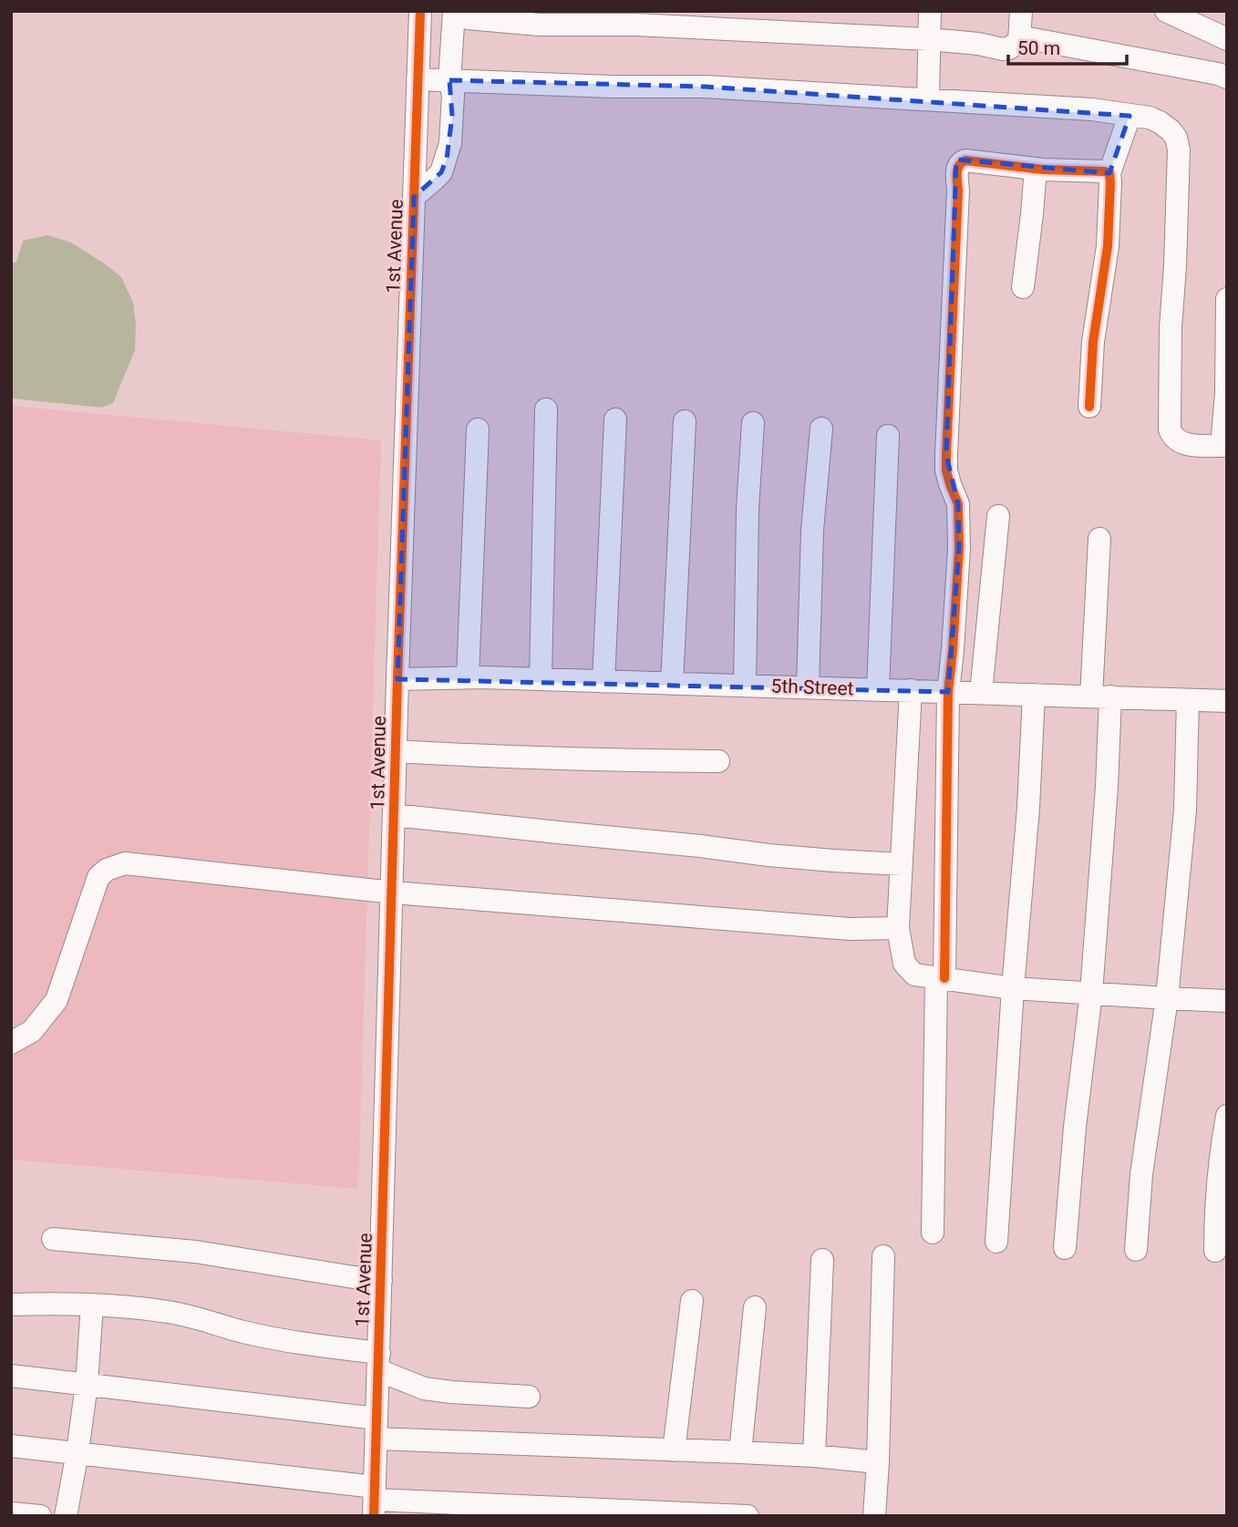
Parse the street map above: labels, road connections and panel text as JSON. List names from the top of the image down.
{
  "streets": {
    "street": ["1st Avenue", "5th Street"]
  },
  "crossings": [
    ["1st Avenue", "5th Street"]
  ],
  "scale_bar": "50 m"
}
